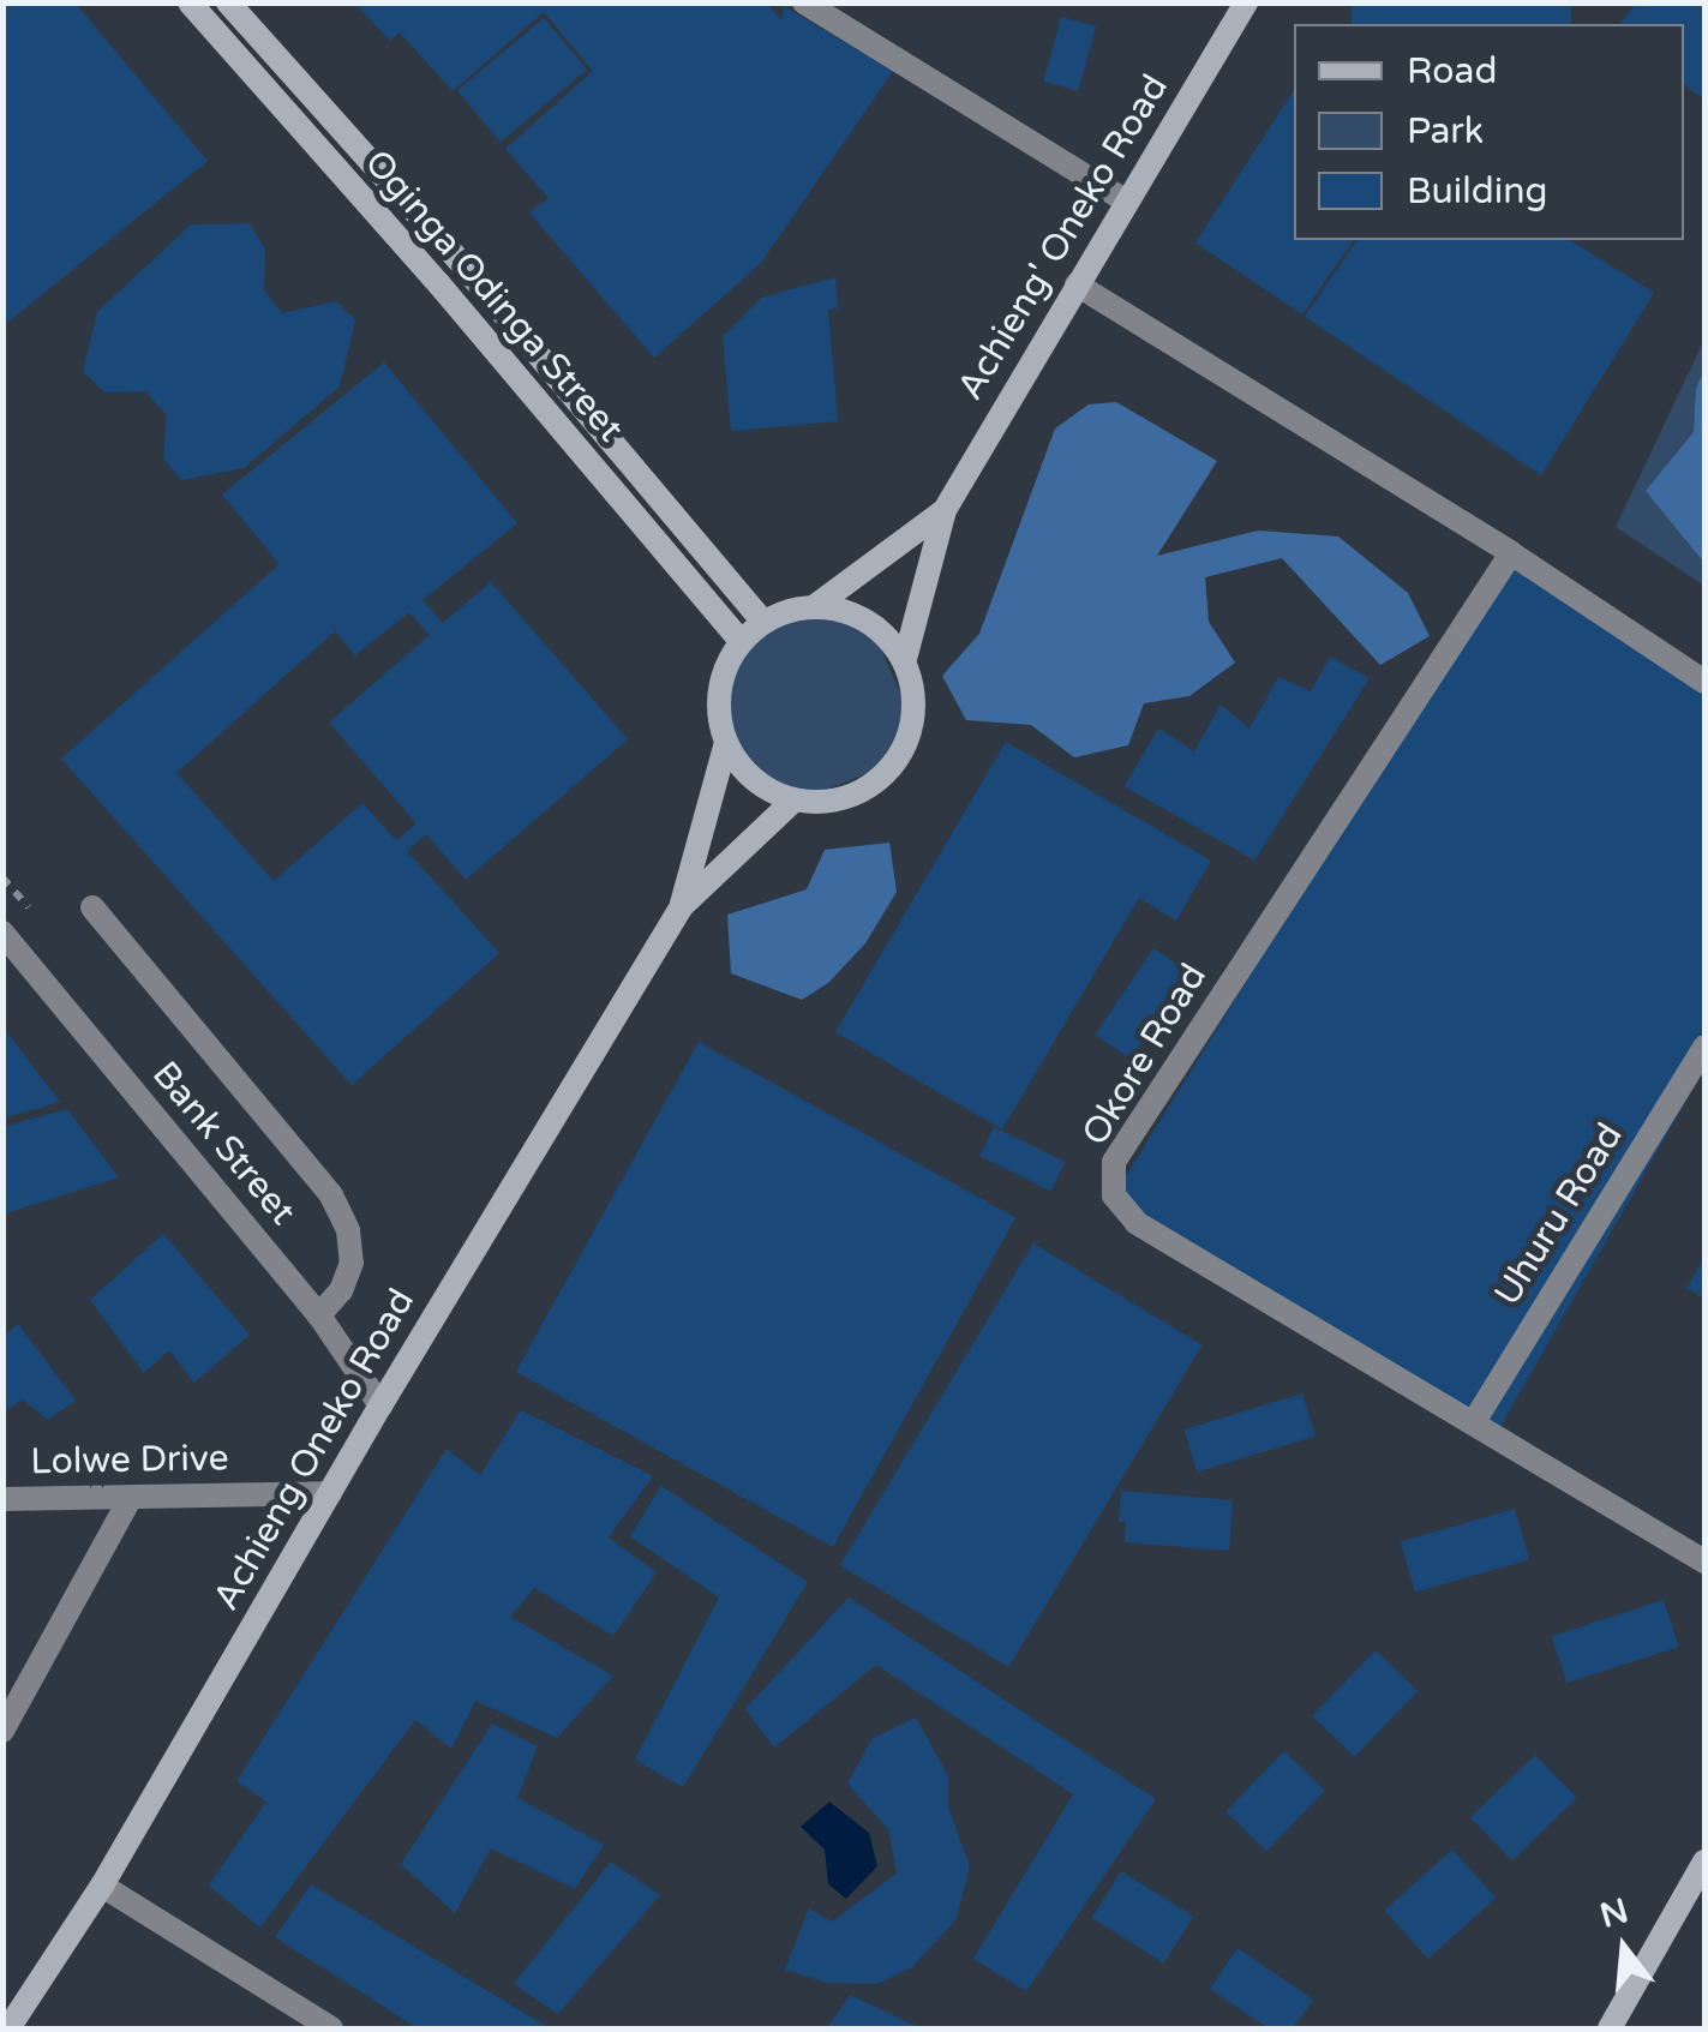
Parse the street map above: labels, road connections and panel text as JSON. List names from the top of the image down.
{
  "streets": {
    "main road": ["Achieng' Oneko Road", "Oginga Odinga Street", "Achieng Oneko Road"],
    "street": [
      "Okore Road",
      "Bank Street",
      "Uhuru Road",
      "Lolwe Drive"
    ]
  },
  "crossings": [
    ["Achieng' Oneko Road", "Oginga Odinga Street"],
    ["Achieng' Oneko Road", "Achieng Oneko Road"],
    ["Oginga Odinga Street", "Achieng Oneko Road"],
    ["Okore Road", "Uhuru Road"],
    ["Bank Street", "Achieng Oneko Road"],
    ["Achieng Oneko Road", "Lolwe Drive"]
  ],
  "legend": ["Road", "Park", "Building"],
  "north": "top"
}
